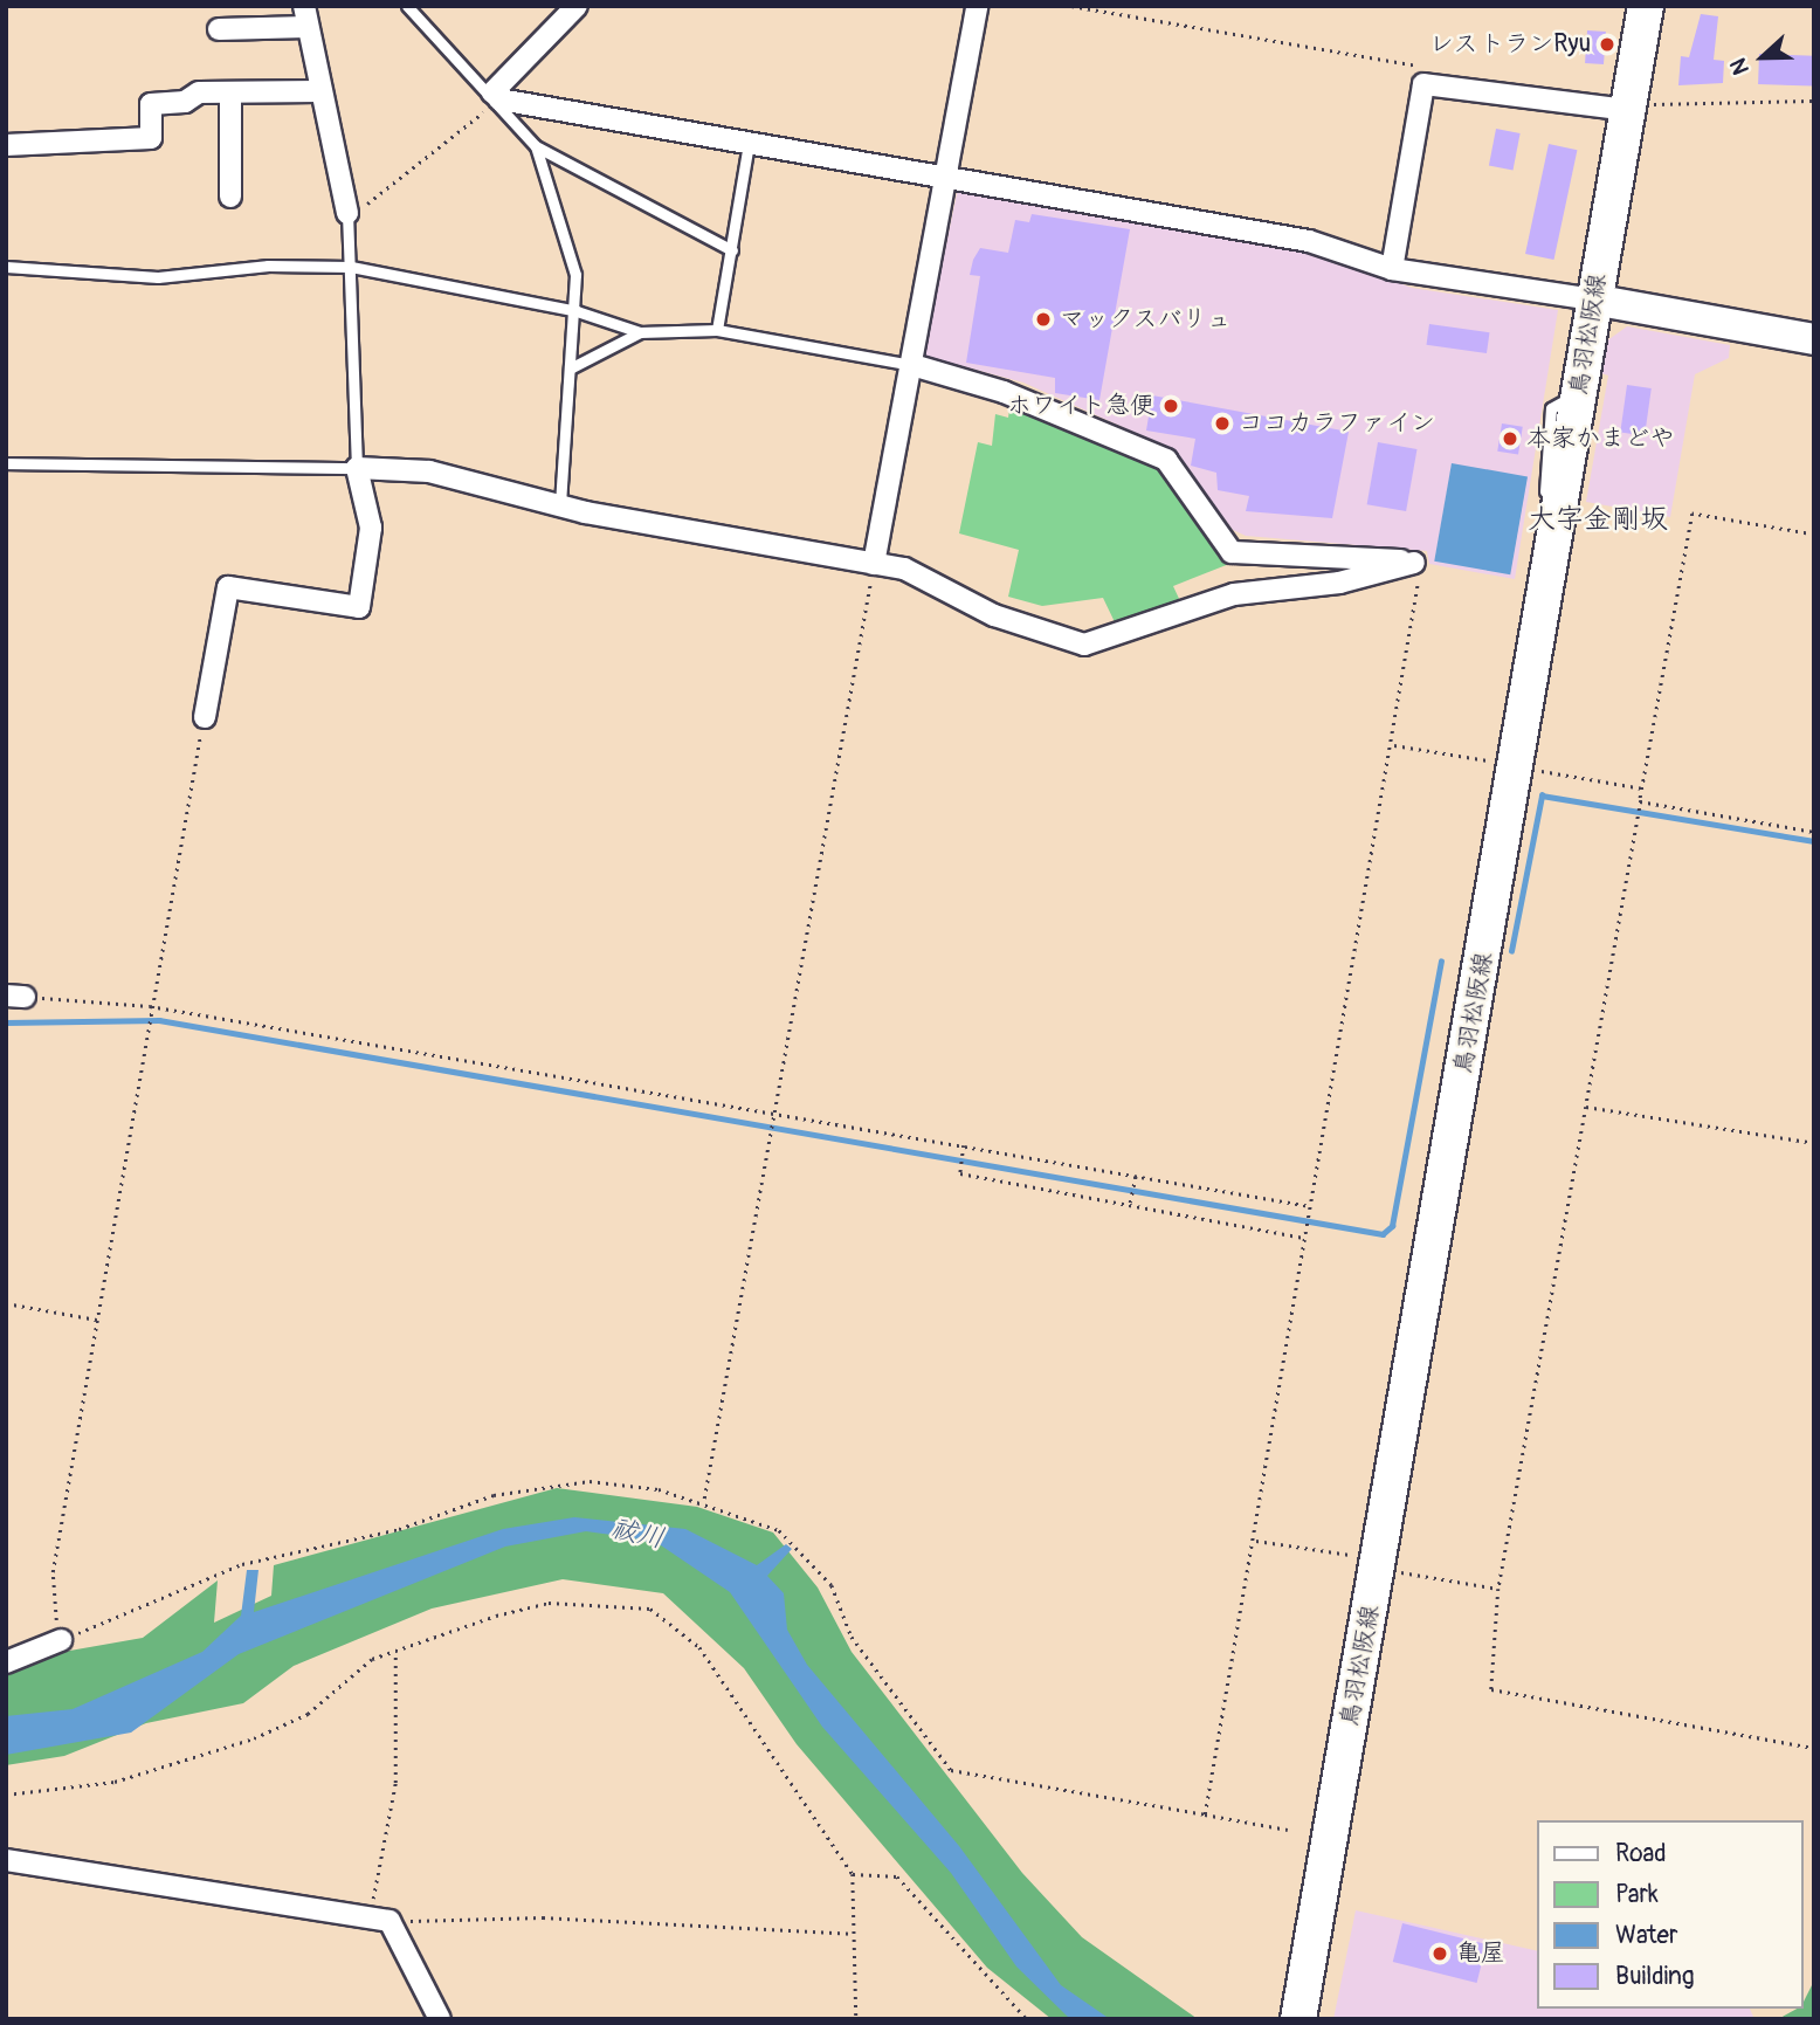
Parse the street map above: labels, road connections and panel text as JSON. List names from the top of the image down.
{
  "streets": {
    "main road": ["鳥羽松阪線"]
  },
  "districts": ["大字金剛坂"],
  "water": ["祓川"],
  "places": [
    "レストランRyu",
    "マックスバリュ",
    "ホワイト急便",
    "ココカラファイン",
    "本家かまどや",
    "亀屋"
  ],
  "legend": [
    "Road",
    "Park",
    "Water",
    "Building"
  ],
  "north": "left"
}
